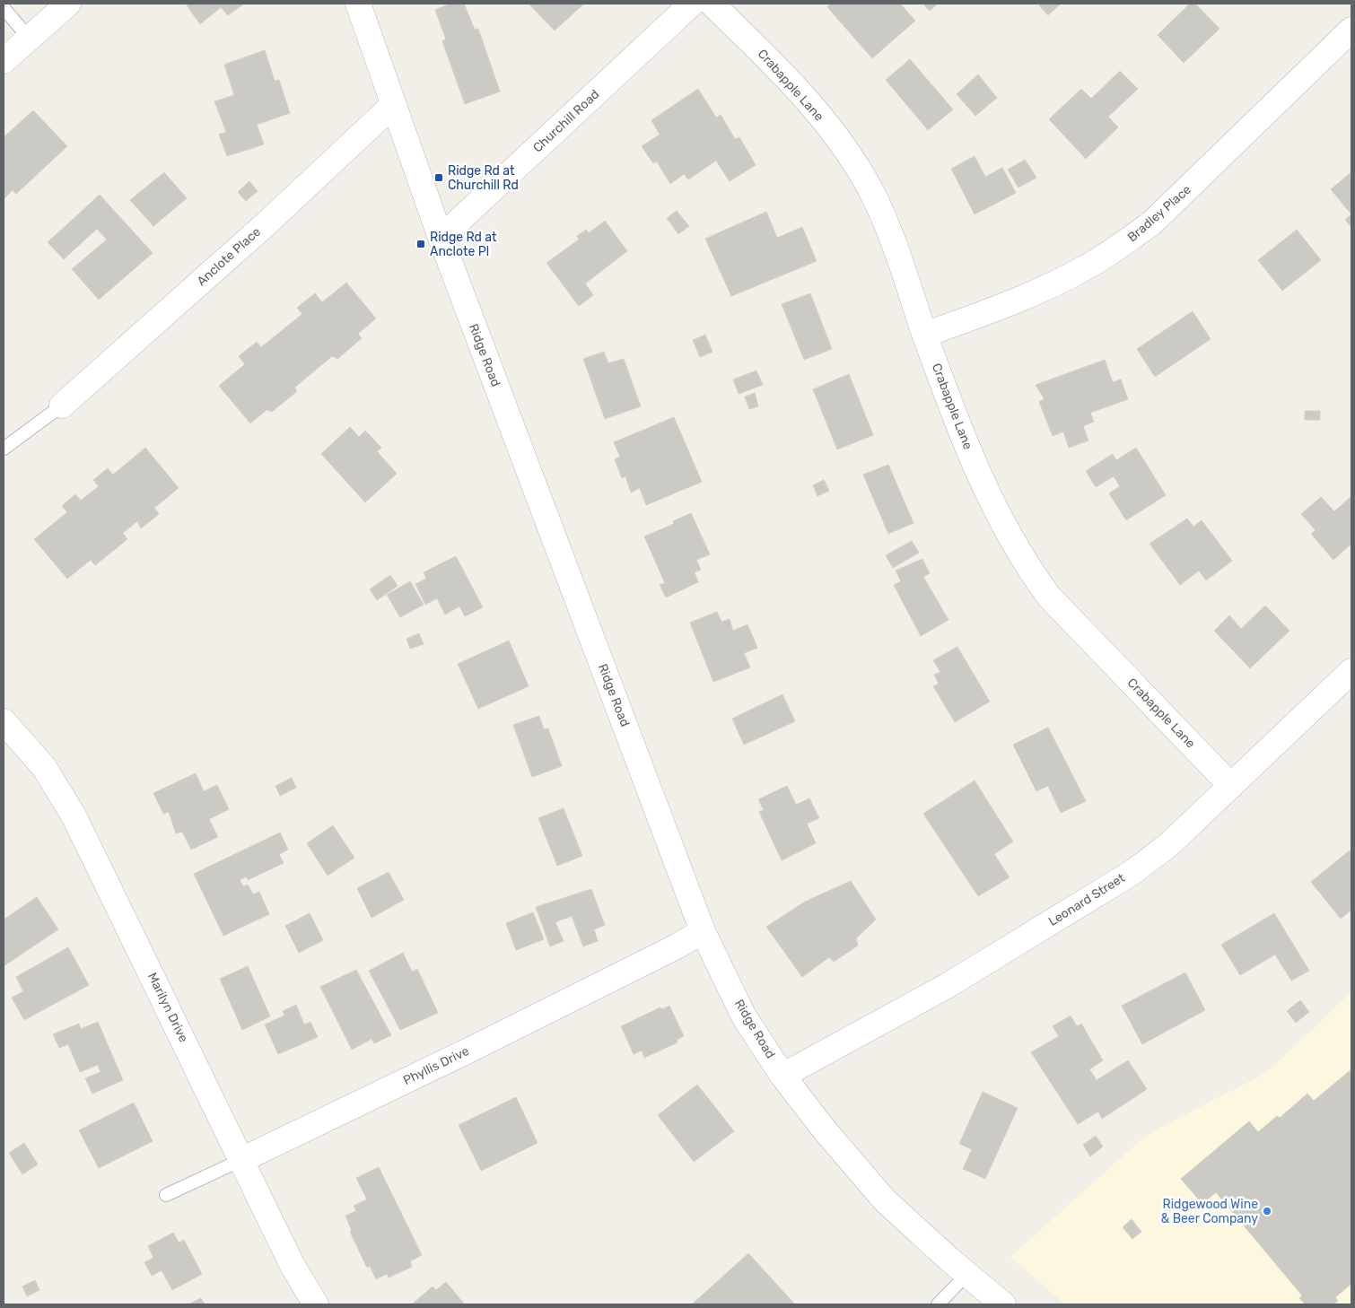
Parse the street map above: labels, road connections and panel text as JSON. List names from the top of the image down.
{
  "streets": {
    "street": [
      "Crabapple Lane",
      "Churchill Road",
      "Bradley Place",
      "Anclote Place",
      "Ridge Road",
      "Leonard Street",
      "Marilyn Drive",
      "Phyllis Drive"
    ]
  },
  "crossings": [
    ["Crabapple Lane", "Bradley Place"],
    ["Crabapple Lane", "Leonard Street"],
    ["Churchill Road", "Ridge Road"],
    ["Anclote Place", "Ridge Road"],
    ["Ridge Road", "Leonard Street"],
    ["Ridge Road", "Phyllis Drive"],
    ["Marilyn Drive", "Phyllis Drive"]
  ],
  "places": {
    "transit": ["Ridge Rd at Churchill Rd", "Ridge Rd at Anclote Pl"],
    "other": ["Ridgewood Wine & Beer Company"]
  }
}
